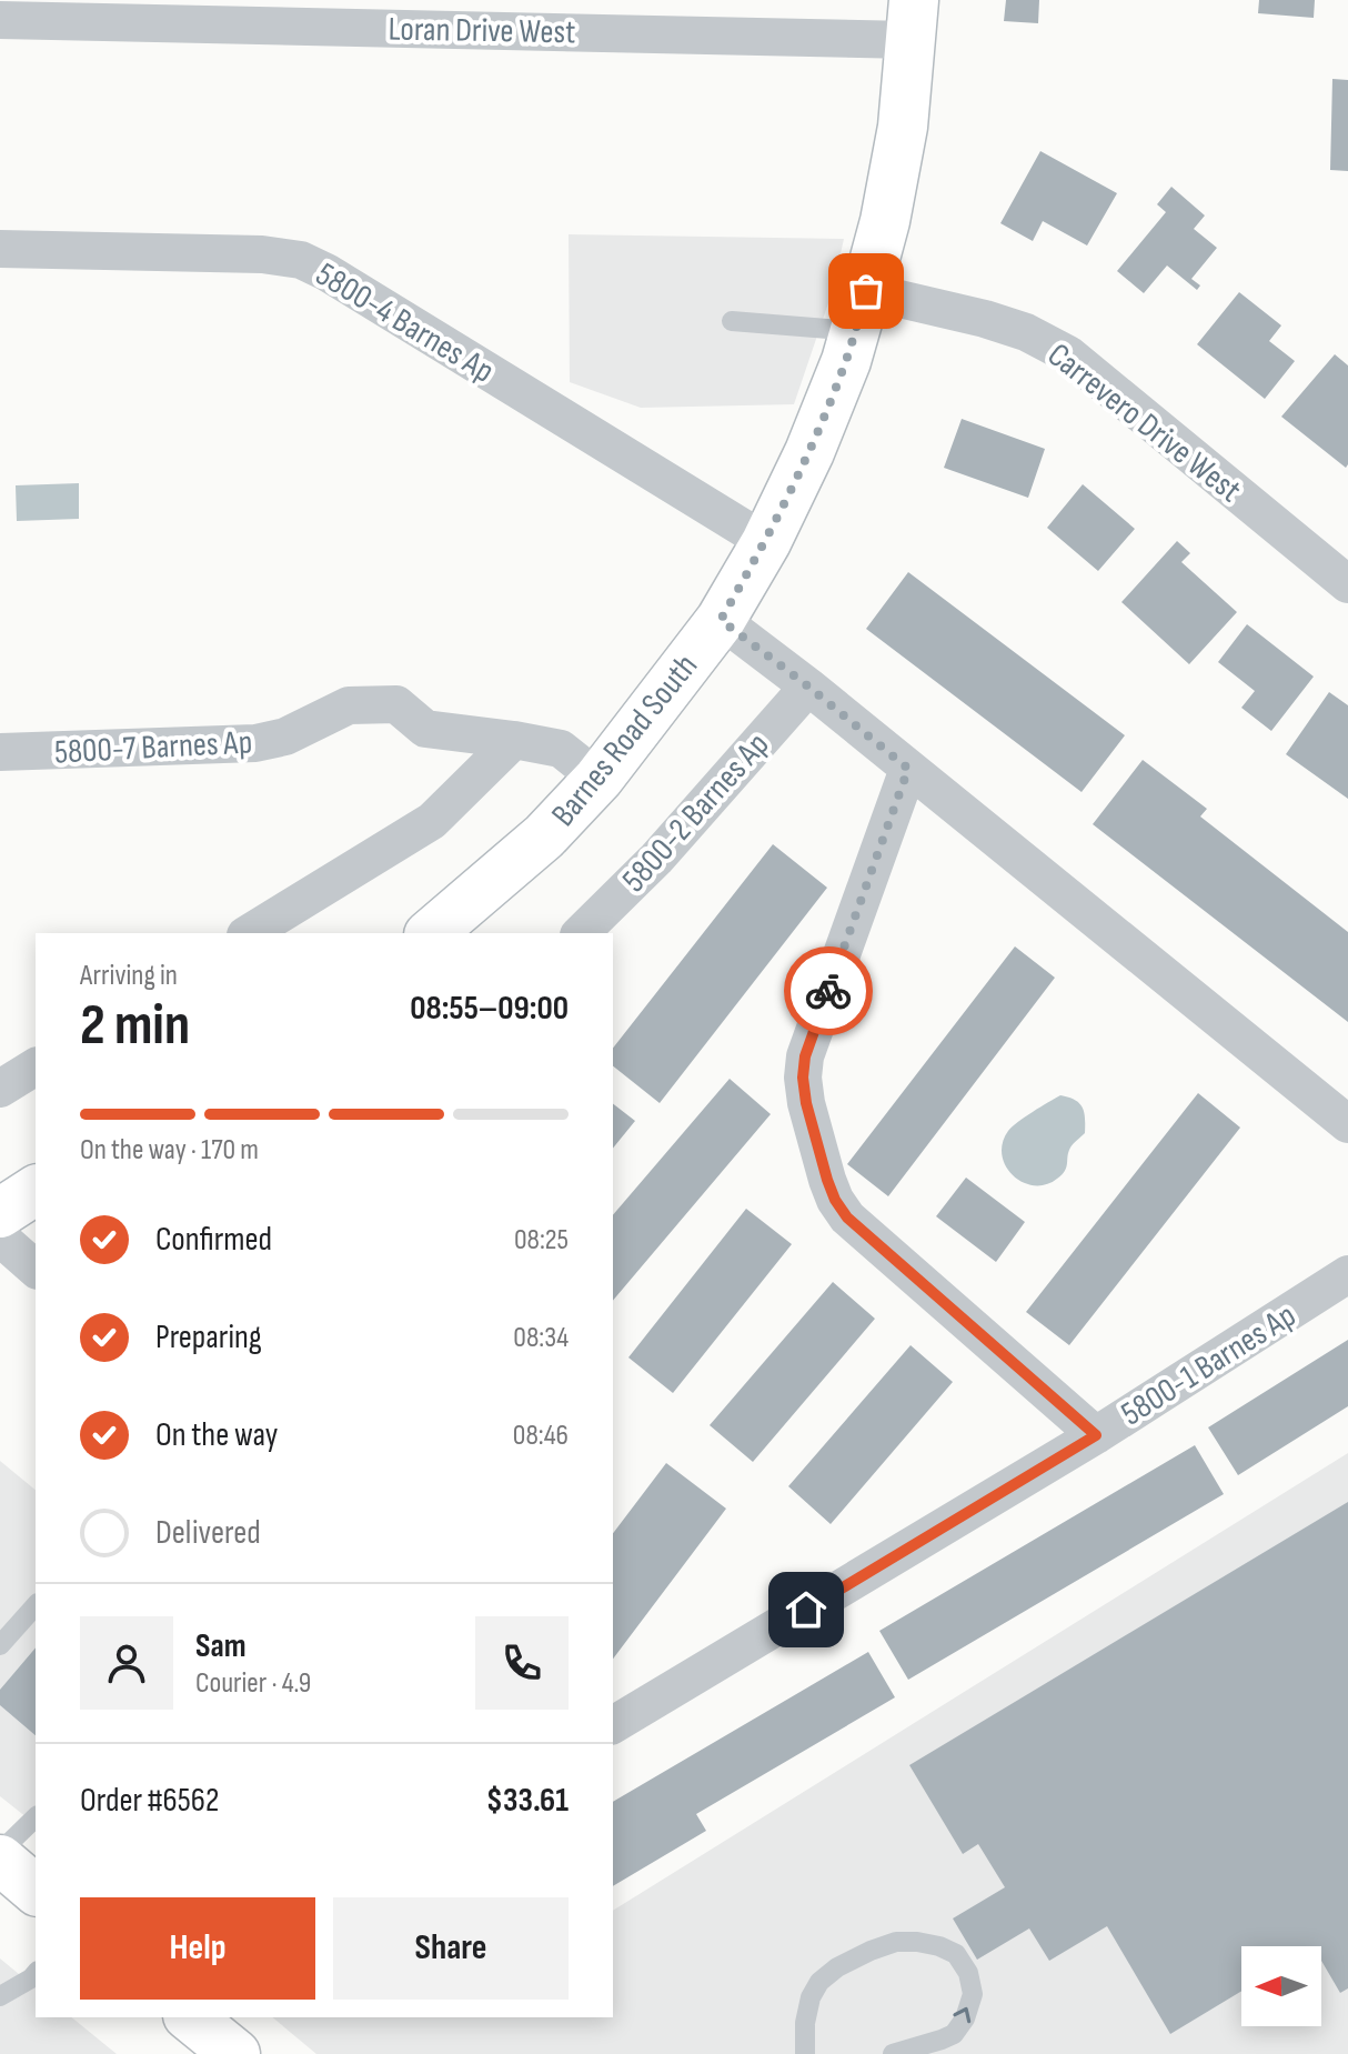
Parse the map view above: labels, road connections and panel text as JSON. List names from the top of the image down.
{
  "streets": {
    "street": [
      "Loran Drive West",
      "5800-4 Barnes Ap",
      "Carrevero Drive West",
      "Barnes Road South",
      "5800-7 Barnes Ap",
      "5800-2 Barnes Ap",
      "5800-1 Barnes Ap"
    ]
  },
  "crossings": [
    ["Loran Drive West", "Barnes Road South"],
    ["5800-4 Barnes Ap", "Barnes Road South"],
    ["Carrevero Drive West", "Barnes Road South"],
    ["Barnes Road South", "5800-7 Barnes Ap"]
  ],
  "north": "left",
  "page": {
    "heading": ["2 min", "Arriving in", "08:55–09:00"],
    "panel": [
      "Sam",
      "Courier · 4.9",
      "Order #6562",
      "$33.61"
    ],
    "bar": "On the way · 170 m",
    "list": [
      ["Confirmed", "08:25"],
      ["Preparing", "08:34"],
      ["On the way", "08:46"],
      "Delivered"
    ],
    "buttons": ["Help", "Share"]
  }
}
